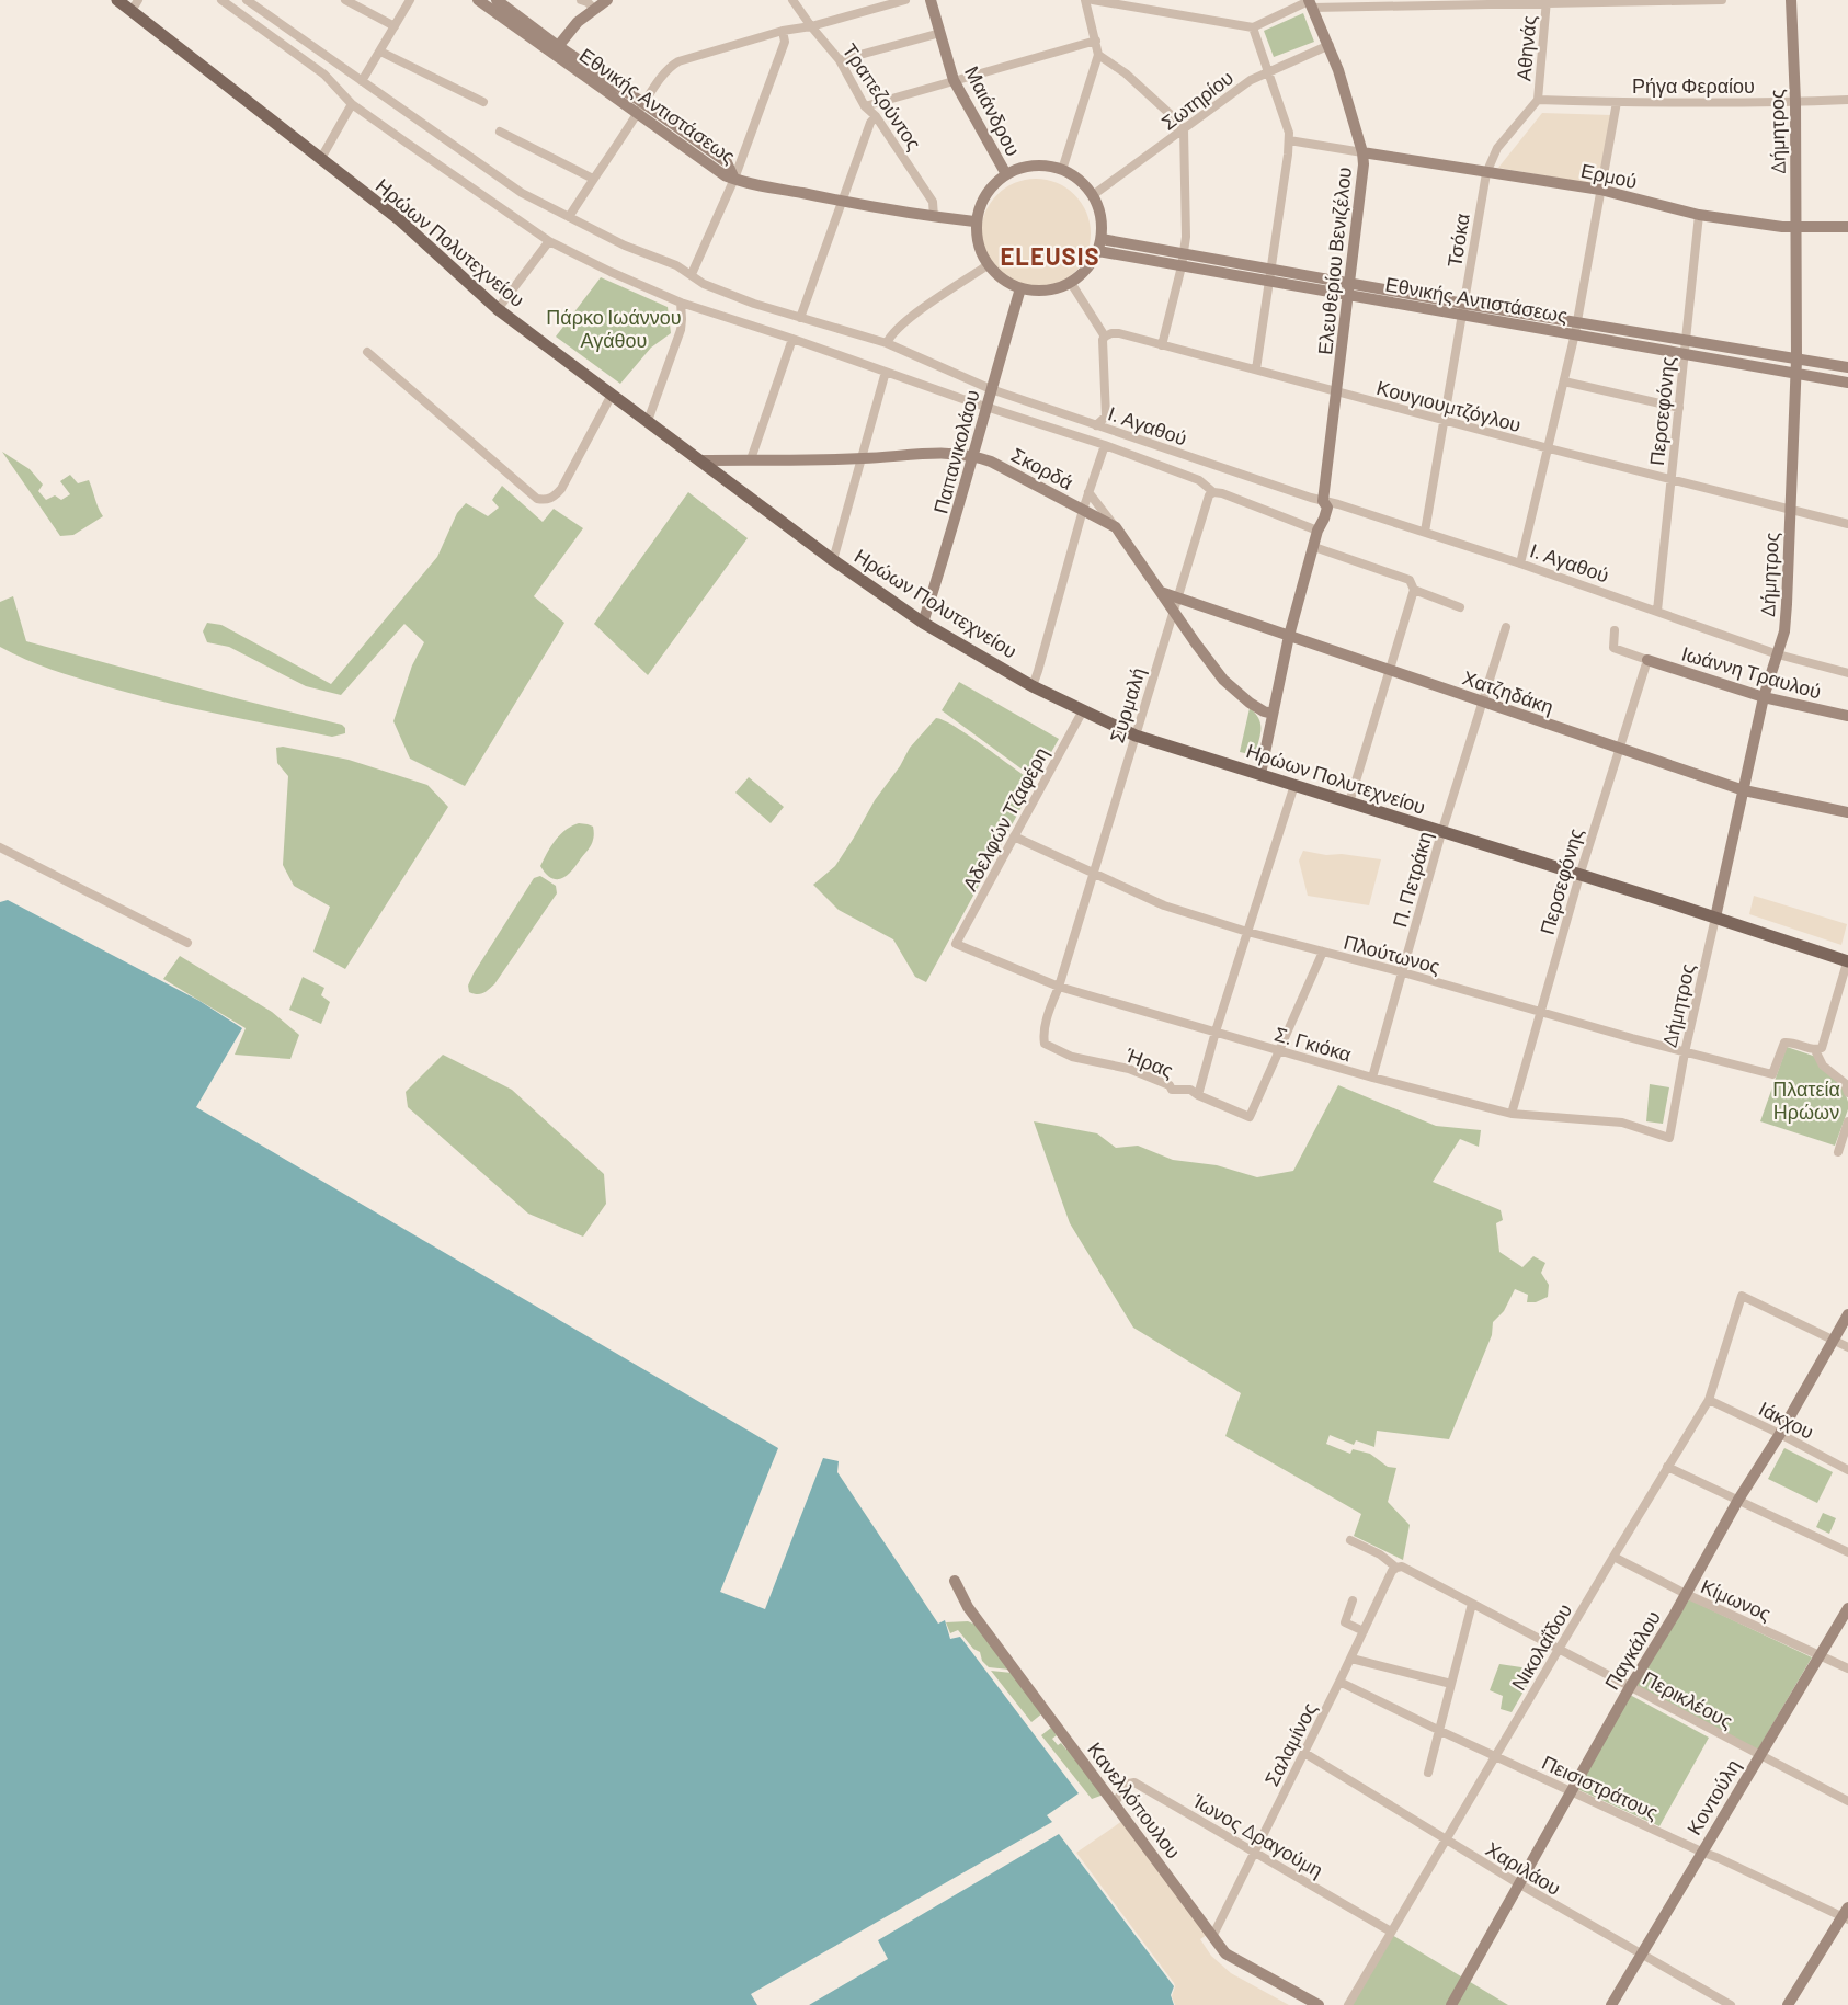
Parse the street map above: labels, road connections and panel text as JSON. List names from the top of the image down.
{
  "streets": {
    "main road": ["Ηρώων Πολυτεχνείου"],
    "street": [
      "Αθηνάς",
      "Ρήγα Φεραίου",
      "Τραπεζούντος",
      "Σωτηρίου",
      "Εθνικής Αντιστάσεως",
      "Μαιάνδρου",
      "Δήμητρος",
      "Ερμού",
      "Τσόκα",
      "Ελευθερίου Βενιζέλου",
      "Κουγιουμτζόγλου",
      "Περσεφόνης",
      "Ι. Αγαθού",
      "Παπανικολάου",
      "Σκορδά",
      "Ιωάννη Τραυλού",
      "Χατζηδάκη",
      "Συρμαλή",
      "Αδελφών Τζαφέρη",
      "Π. Πετράκη",
      "Πλούτωνος",
      "Σ. Γκιόκα",
      "Ήρας",
      "Ιάκχου",
      "Κίμωνος",
      "Νικολαΐδου",
      "Παγκάλου",
      "Περικλέους",
      "Σαλαμίνος",
      "Πεισιστράτους",
      "Κοντούλη",
      "Κανελλόπουλου",
      "Ίωνος Δραγούμη",
      "Χαριλάου"
    ]
  },
  "crossings": [
    ["Αθηνάς", "Ρήγα Φεραίου"],
    ["Αθηνάς", "Τσόκα"],
    ["Ρήγα Φεραίου", "Δήμητρος"],
    ["Ρήγα Φεραίου", "Τσόκα"],
    ["Σωτηρίου", "Εθνικής Αντιστάσεως"],
    ["Σωτηρίου", "Μαιάνδρου"],
    ["Σωτηρίου", "Ελευθερίου Βενιζέλου"],
    ["Σωτηρίου", "Παπανικολάου"],
    ["Εθνικής Αντιστάσεως", "Μαιάνδρου"],
    ["Εθνικής Αντιστάσεως", "Δήμητρος"],
    ["Εθνικής Αντιστάσεως", "Τσόκα"],
    ["Εθνικής Αντιστάσεως", "Ελευθερίου Βενιζέλου"],
    ["Εθνικής Αντιστάσεως", "Περσεφόνης"],
    ["Εθνικής Αντιστάσεως", "Παπανικολάου"],
    ["Μαιάνδρου", "Παπανικολάου"],
    ["Δήμητρος", "Ερμού"],
    ["Δήμητρος", "Ηρώων Πολυτεχνείου"],
    ["Δήμητρος", "Κουγιουμτζόγλου"],
    ["Δήμητρος", "Ι. Αγαθού"],
    ["Δήμητρος", "Ιωάννη Τραυλού"],
    ["Δήμητρος", "Χατζηδάκη"],
    ["Δήμητρος", "Πλούτωνος"],
    ["Δήμητρος", "Σ. Γκιόκα"],
    ["Ερμού", "Τσόκα"],
    ["Ερμού", "Ελευθερίου Βενιζέλου"],
    ["Ερμού", "Περσεφόνης"],
    ["Τσόκα", "Κουγιουμτζόγλου"],
    ["Τσόκα", "Ι. Αγαθού"],
    ["Ηρώων Πολυτεχνείου", "Ελευθερίου Βενιζέλου"],
    ["Ηρώων Πολυτεχνείου", "Περσεφόνης"],
    ["Ηρώων Πολυτεχνείου", "Παπανικολάου"],
    ["Ηρώων Πολυτεχνείου", "Σκορδά"],
    ["Ηρώων Πολυτεχνείου", "Συρμαλή"],
    ["Ηρώων Πολυτεχνείου", "Αδελφών Τζαφέρη"],
    ["Ηρώων Πολυτεχνείου", "Π. Πετράκη"],
    ["Ελευθερίου Βενιζέλου", "Κουγιουμτζόγλου"],
    ["Ελευθερίου Βενιζέλου", "Ι. Αγαθού"],
    ["Ελευθερίου Βενιζέλου", "Σκορδά"],
    ["Ελευθερίου Βενιζέλου", "Χατζηδάκη"],
    ["Κουγιουμτζόγλου", "Περσεφόνης"],
    ["Περσεφόνης", "Ι. Αγαθού"],
    ["Περσεφόνης", "Ιωάννη Τραυλού"],
    ["Περσεφόνης", "Χατζηδάκη"],
    ["Περσεφόνης", "Πλούτωνος"],
    ["Περσεφόνης", "Σ. Γκιόκα"],
    ["Ι. Αγαθού", "Παπανικολάου"],
    ["Παπανικολάου", "Σκορδά"],
    ["Σκορδά", "Χατζηδάκη"],
    ["Σκορδά", "Συρμαλή"],
    ["Χατζηδάκη", "Συρμαλή"],
    ["Χατζηδάκη", "Π. Πετράκη"],
    ["Συρμαλή", "Πλούτωνος"],
    ["Συρμαλή", "Σ. Γκιόκα"],
    ["Συρμαλή", "Ήρας"],
    ["Αδελφών Τζαφέρη", "Πλούτωνος"],
    ["Αδελφών Τζαφέρη", "Σ. Γκιόκα"],
    ["Π. Πετράκη", "Πλούτωνος"],
    ["Π. Πετράκη", "Σ. Γκιόκα"],
    ["Σ. Γκιόκα", "Ήρας"],
    ["Ιάκχου", "Νικολαΐδου"],
    ["Ιάκχου", "Παγκάλου"],
    ["Κίμωνος", "Νικολαΐδου"],
    ["Κίμωνος", "Παγκάλου"],
    ["Κίμωνος", "Κοντούλη"],
    ["Νικολαΐδου", "Παγκάλου"],
    ["Νικολαΐδου", "Περικλέους"],
    ["Νικολαΐδου", "Πεισιστράτους"],
    ["Νικολαΐδου", "Ίωνος Δραγούμη"],
    ["Νικολαΐδου", "Χαριλάου"],
    ["Παγκάλου", "Περικλέους"],
    ["Παγκάλου", "Πεισιστράτους"],
    ["Παγκάλου", "Χαριλάου"],
    ["Περικλέους", "Σαλαμίνος"],
    ["Περικλέους", "Κοντούλη"],
    ["Σαλαμίνος", "Πεισιστράτους"],
    ["Σαλαμίνος", "Κανελλόπουλου"],
    ["Σαλαμίνος", "Ίωνος Δραγούμη"],
    ["Σαλαμίνος", "Χαριλάου"],
    ["Πεισιστράτους", "Κοντούλη"],
    ["Κοντούλη", "Χαριλάου"],
    ["Κανελλόπουλου", "Ίωνος Δραγούμη"]
  ],
  "districts": ["ELEUSIS"],
  "parks": ["Πάρκο Ιωάννου Αγάθου", "Πλατεία Ηρώων"]
}
